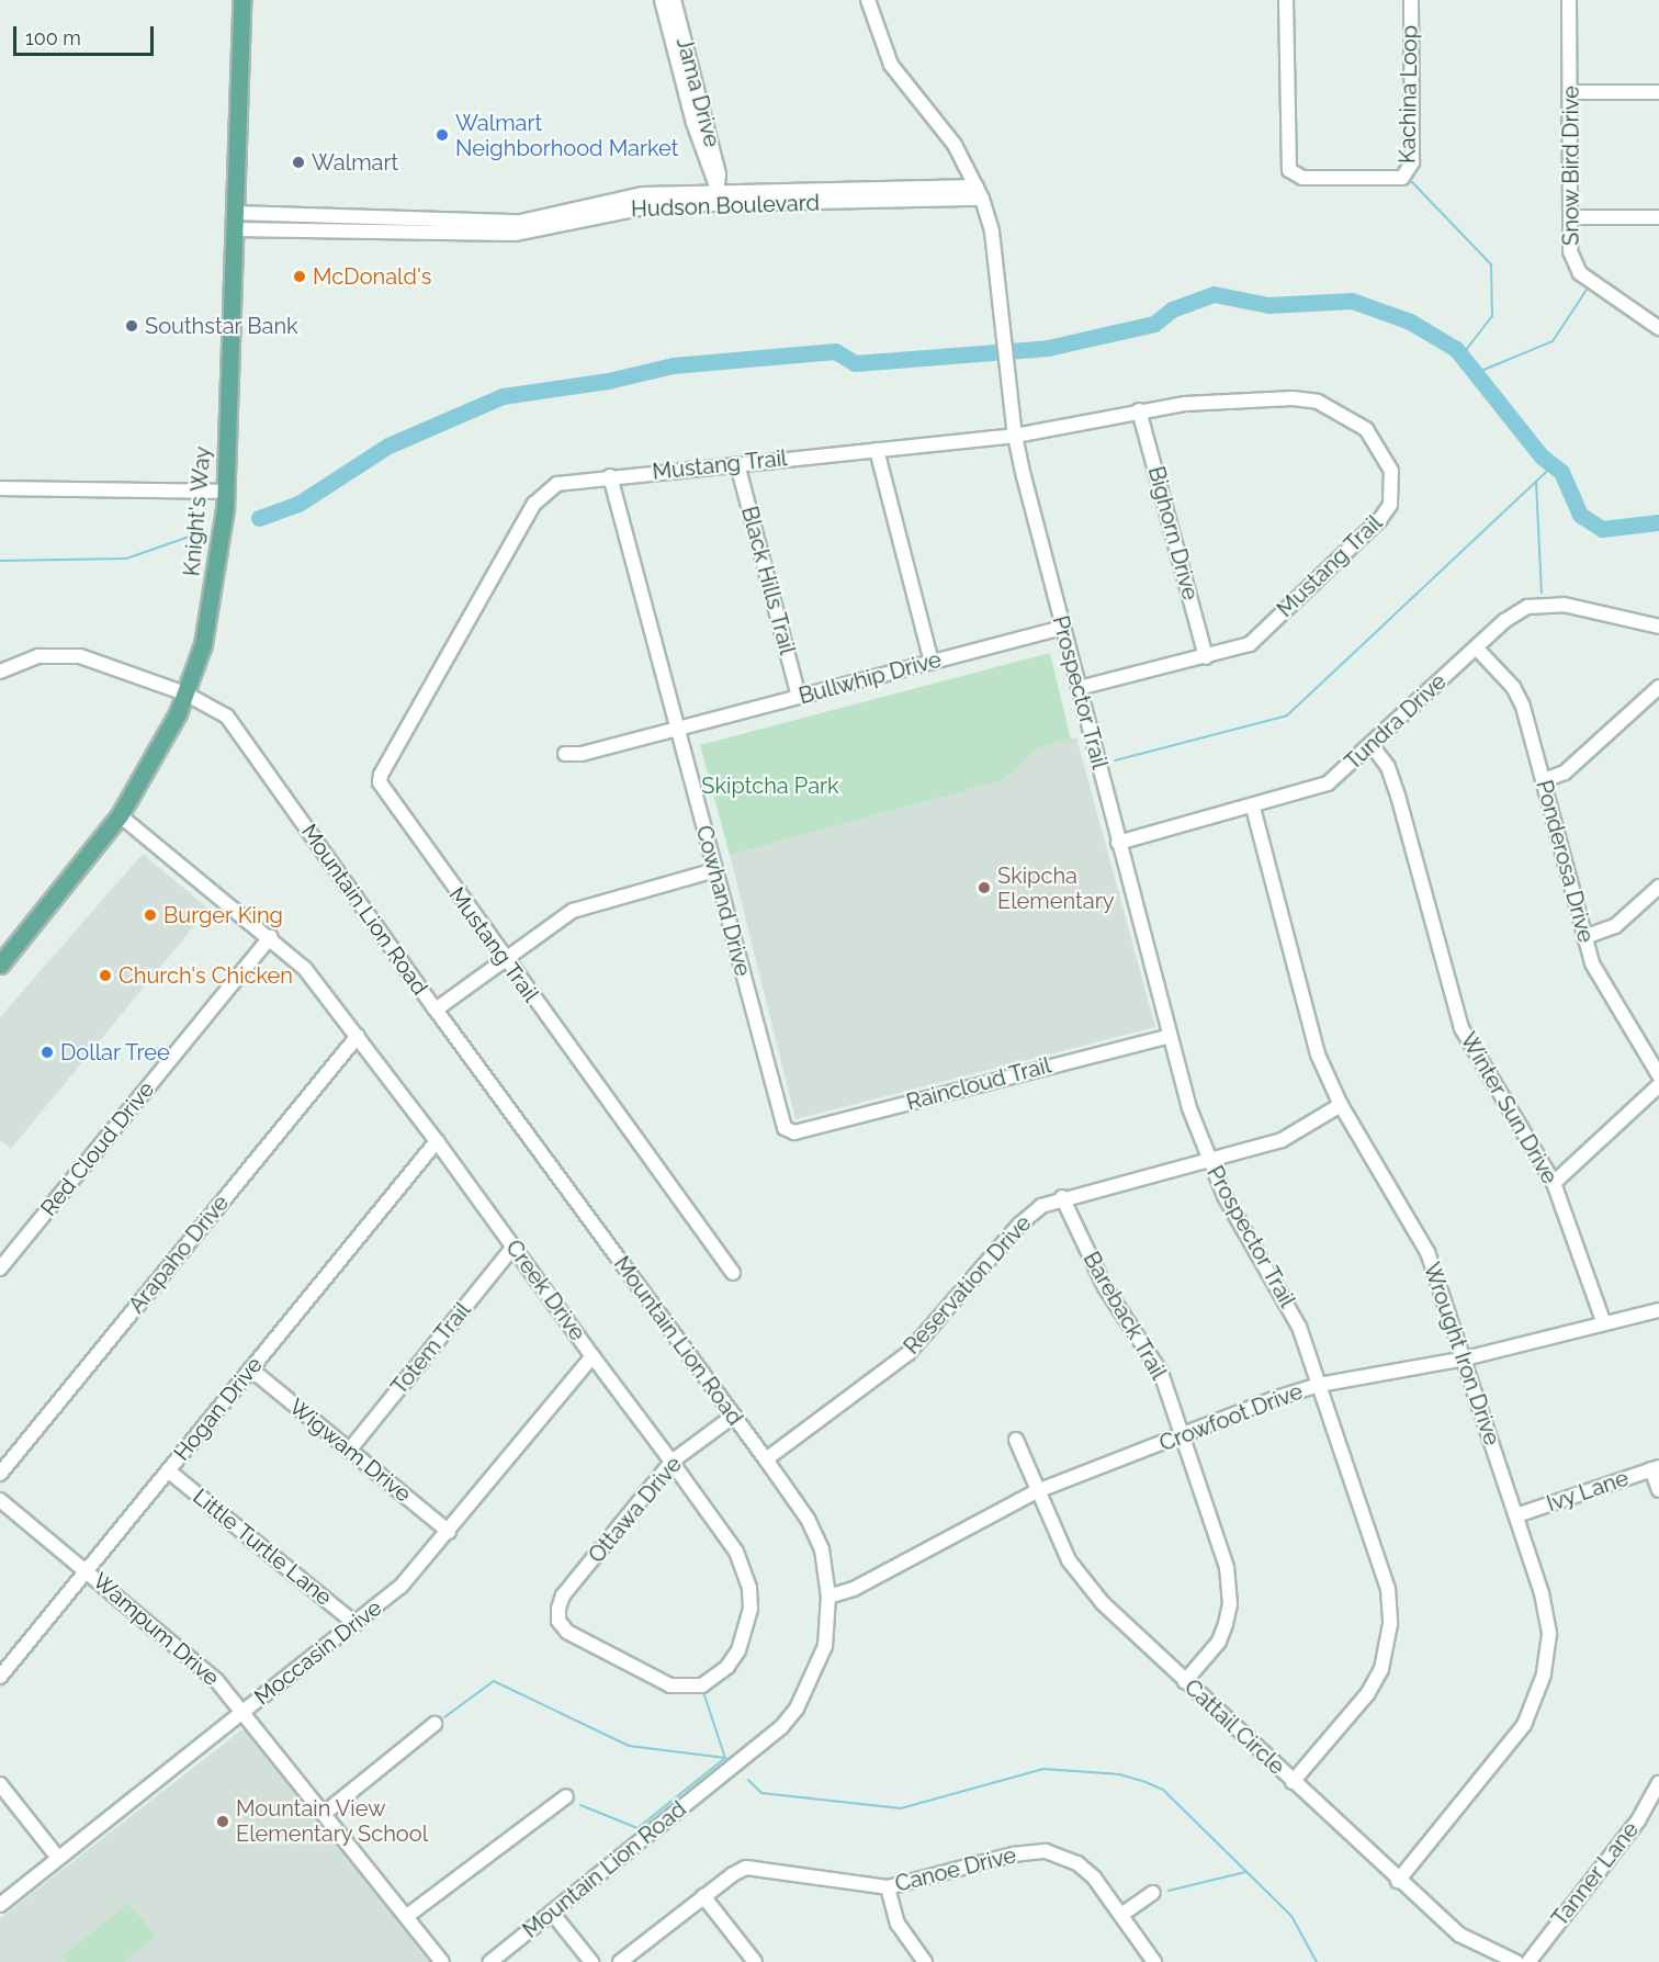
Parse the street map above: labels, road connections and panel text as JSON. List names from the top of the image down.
{
  "streets": {
    "main road": ["Knight's Way"],
    "street": [
      "Jama Drive",
      "Kachina Loop",
      "Snow Bird Drive",
      "Hudson Boulevard",
      "Mustang Trail",
      "Bighorn Drive",
      "Black Hills Trail",
      "Bullwhip Drive",
      "Prospector Trail",
      "Tundra Drive",
      "Ponderosa Drive",
      "Cowhand Drive",
      "Mountain Lion Road",
      "Raincloud Trail",
      "Winter Sun Drive",
      "Red Cloud Drive",
      "Arapaho Drive",
      "Reservation Drive",
      "Creek Drive",
      "Bareback Trail",
      "Totem Trail",
      "Wrought Iron Drive",
      "Hogan Drive",
      "Crowfoot Drive",
      "Wigwam Drive",
      "Ivy Lane",
      "Ottawa Drive",
      "Little Turtle Lane",
      "Wampum Drive",
      "Moccasin Drive",
      "Cattail Circle",
      "Canoe Drive",
      "Tanner Lane"
    ]
  },
  "crossings": [
    ["Jama Drive", "Hudson Boulevard"],
    ["Hudson Boulevard", "Knight's Way"],
    ["Hudson Boulevard", "Prospector Trail"],
    ["Mustang Trail", "Bighorn Drive"],
    ["Mustang Trail", "Black Hills Trail"],
    ["Mustang Trail", "Prospector Trail"],
    ["Mustang Trail", "Cowhand Drive"],
    ["Knight's Way", "Mountain Lion Road"],
    ["Knight's Way", "Creek Drive"],
    ["Black Hills Trail", "Bullwhip Drive"],
    ["Bullwhip Drive", "Prospector Trail"],
    ["Bullwhip Drive", "Cowhand Drive"],
    ["Prospector Trail", "Tundra Drive"],
    ["Prospector Trail", "Raincloud Trail"],
    ["Prospector Trail", "Reservation Drive"],
    ["Prospector Trail", "Crowfoot Drive"],
    ["Prospector Trail", "Cattail Circle"],
    ["Tundra Drive", "Ponderosa Drive"],
    ["Tundra Drive", "Winter Sun Drive"],
    ["Tundra Drive", "Wrought Iron Drive"],
    ["Cowhand Drive", "Raincloud Trail"],
    ["Mountain Lion Road", "Reservation Drive"],
    ["Mountain Lion Road", "Crowfoot Drive"],
    ["Mountain Lion Road", "Ottawa Drive"],
    ["Winter Sun Drive", "Crowfoot Drive"],
    ["Red Cloud Drive", "Creek Drive"],
    ["Arapaho Drive", "Creek Drive"],
    ["Reservation Drive", "Bareback Trail"],
    ["Reservation Drive", "Wrought Iron Drive"],
    ["Creek Drive", "Totem Trail"],
    ["Creek Drive", "Hogan Drive"],
    ["Creek Drive", "Ottawa Drive"],
    ["Creek Drive", "Moccasin Drive"],
    ["Bareback Trail", "Crowfoot Drive"],
    ["Bareback Trail", "Cattail Circle"],
    ["Totem Trail", "Wigwam Drive"],
    ["Wrought Iron Drive", "Crowfoot Drive"],
    ["Wrought Iron Drive", "Ivy Lane"],
    ["Wrought Iron Drive", "Cattail Circle"],
    ["Hogan Drive", "Wigwam Drive"],
    ["Hogan Drive", "Little Turtle Lane"],
    ["Hogan Drive", "Wampum Drive"],
    ["Crowfoot Drive", "Cattail Circle"],
    ["Wigwam Drive", "Moccasin Drive"],
    ["Little Turtle Lane", "Moccasin Drive"],
    ["Wampum Drive", "Moccasin Drive"]
  ],
  "parks": ["Skiptcha Park"],
  "places": [
    "Walmart Neighborhood Market",
    "Walmart",
    "McDonald's",
    "Southstar Bank",
    "Skipcha Elementary",
    "Burger King",
    "Church's Chicken",
    "Dollar Tree",
    "Mountain View Elementary School"
  ],
  "scale_bar": "100 m"
}
